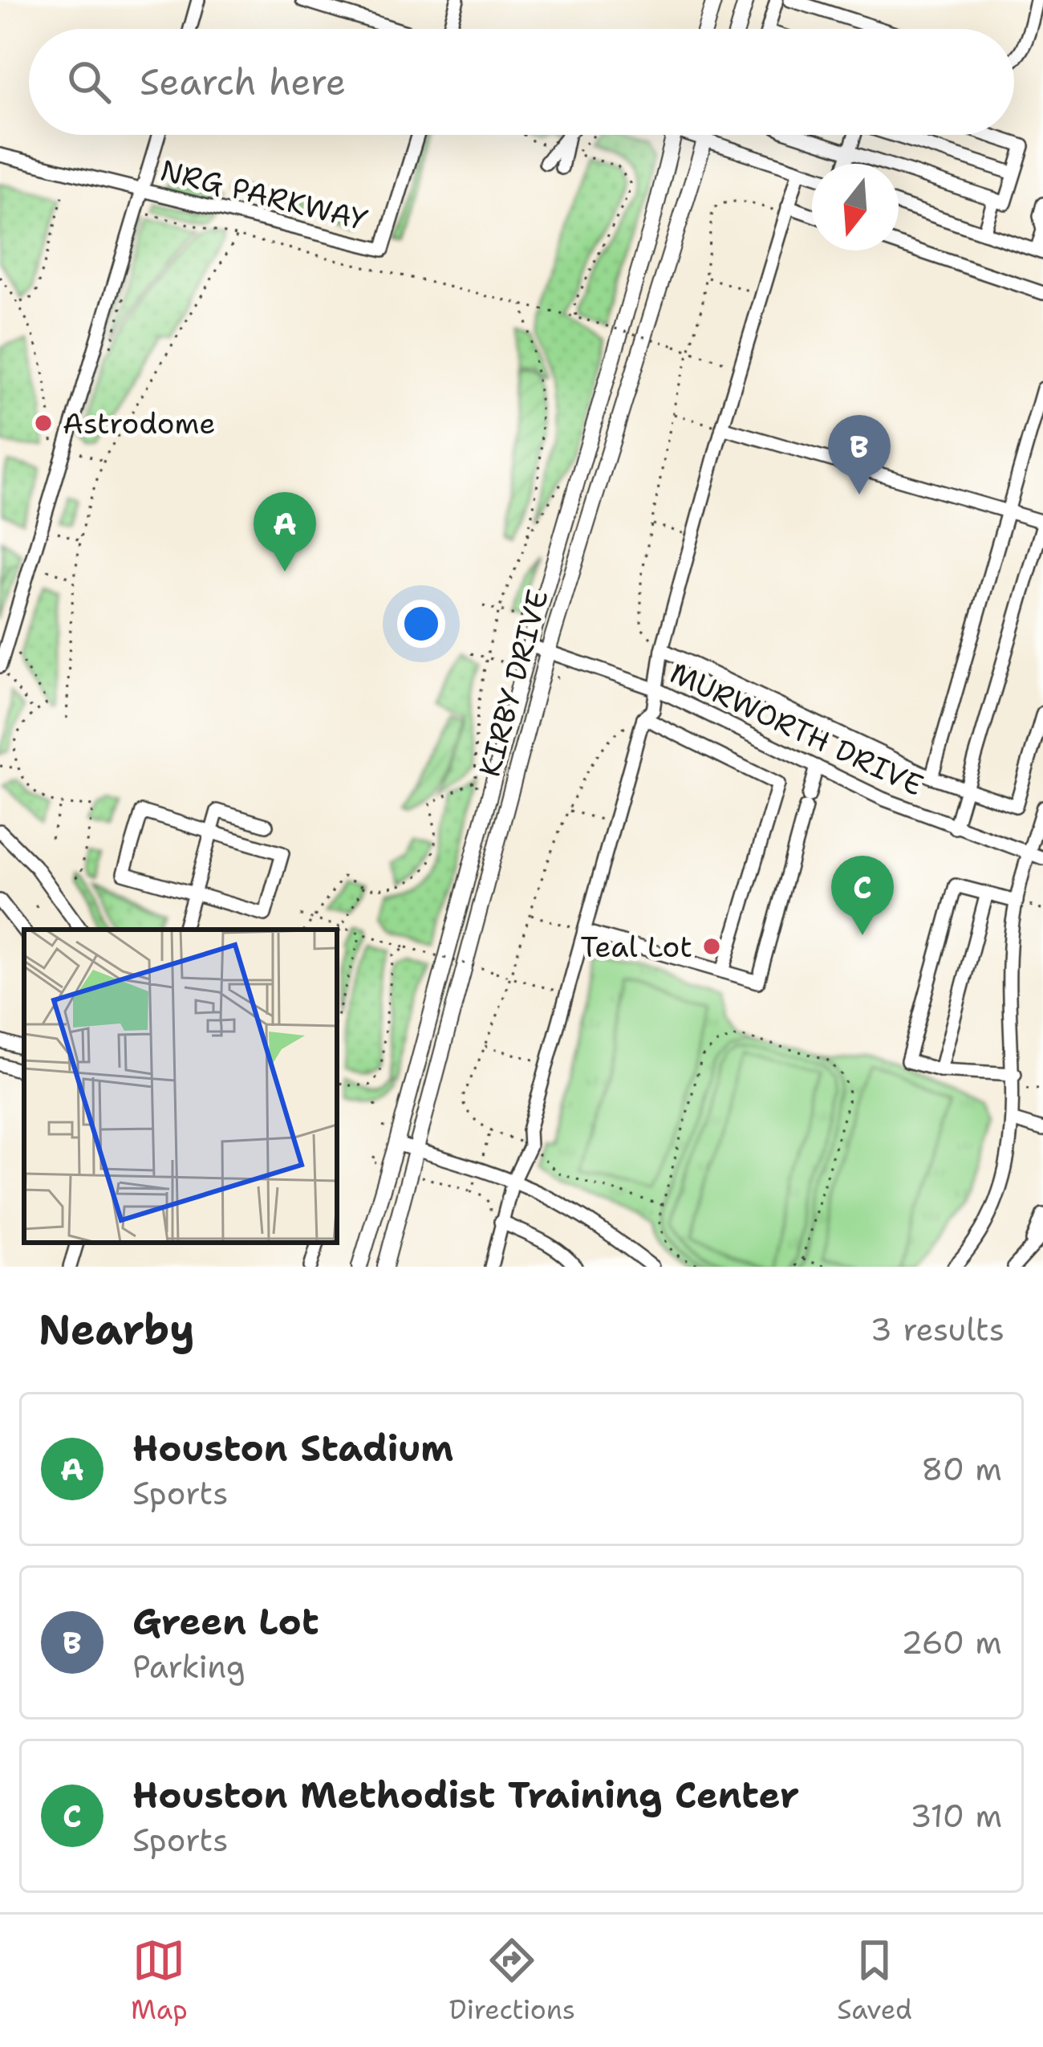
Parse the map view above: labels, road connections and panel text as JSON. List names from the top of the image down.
{
  "streets": {
    "main road": ["KIRBY DRIVE"],
    "street": ["NRG PARKWAY", "MURWORTH DRIVE"]
  },
  "crossings": [
    ["KIRBY DRIVE", "MURWORTH DRIVE"]
  ],
  "places": ["Astrodome", "Teal Lot"],
  "north": "bottom",
  "page": {
    "search": "Search here",
    "pins": ["B", "A", "C"],
    "heading": ["Nearby", "3 results"],
    "list": [
      {
        "mark": "A",
        "name": "Houston Stadium",
        "note": "Sports",
        "value": "80 m"
      },
      {
        "mark": "B",
        "name": "Green Lot",
        "note": "Parking",
        "value": "260 m"
      },
      {
        "mark": "C",
        "name": "Houston Methodist Training Center",
        "note": "Sports",
        "value": "310 m"
      }
    ],
    "nav": ["Map", "Directions", "Saved"]
  }
}
